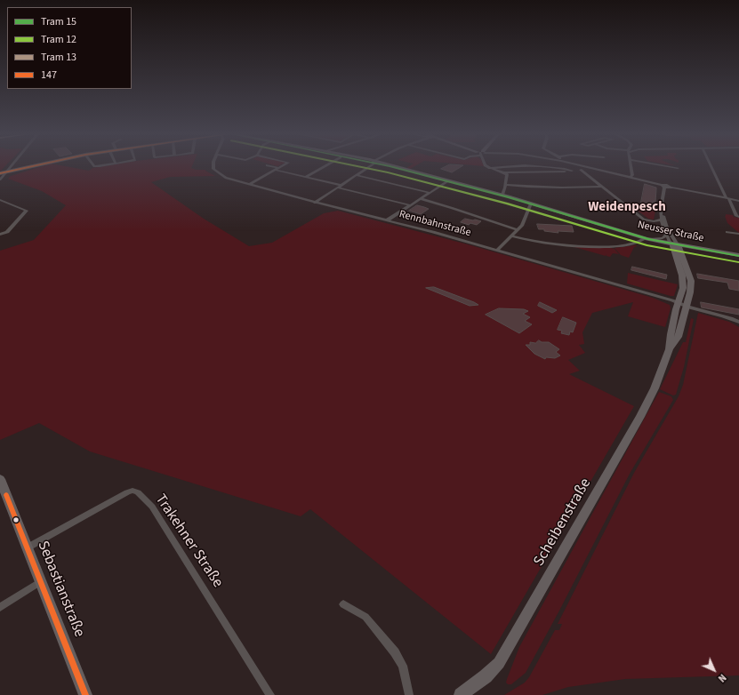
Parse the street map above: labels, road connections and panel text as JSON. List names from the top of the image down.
{
  "streets": {
    "main road": ["Neusser Straße", "Scheibenstraße", "Sebastianstraße"],
    "street": ["Rennbahnstraße", "Trakehner Straße"]
  },
  "crossings": [
    ["Rennbahnstraße", "Scheibenstraße"],
    ["Neusser Straße", "Scheibenstraße"],
    ["Trakehner Straße", "Sebastianstraße"]
  ],
  "districts": ["Weidenpesch"],
  "lines": ["tram line 15", "tram line 12", "transit line 147"],
  "legend": [
    "Tram 15",
    "Tram 12",
    "Tram 13",
    "147"
  ],
  "north": "bottom right"
}
